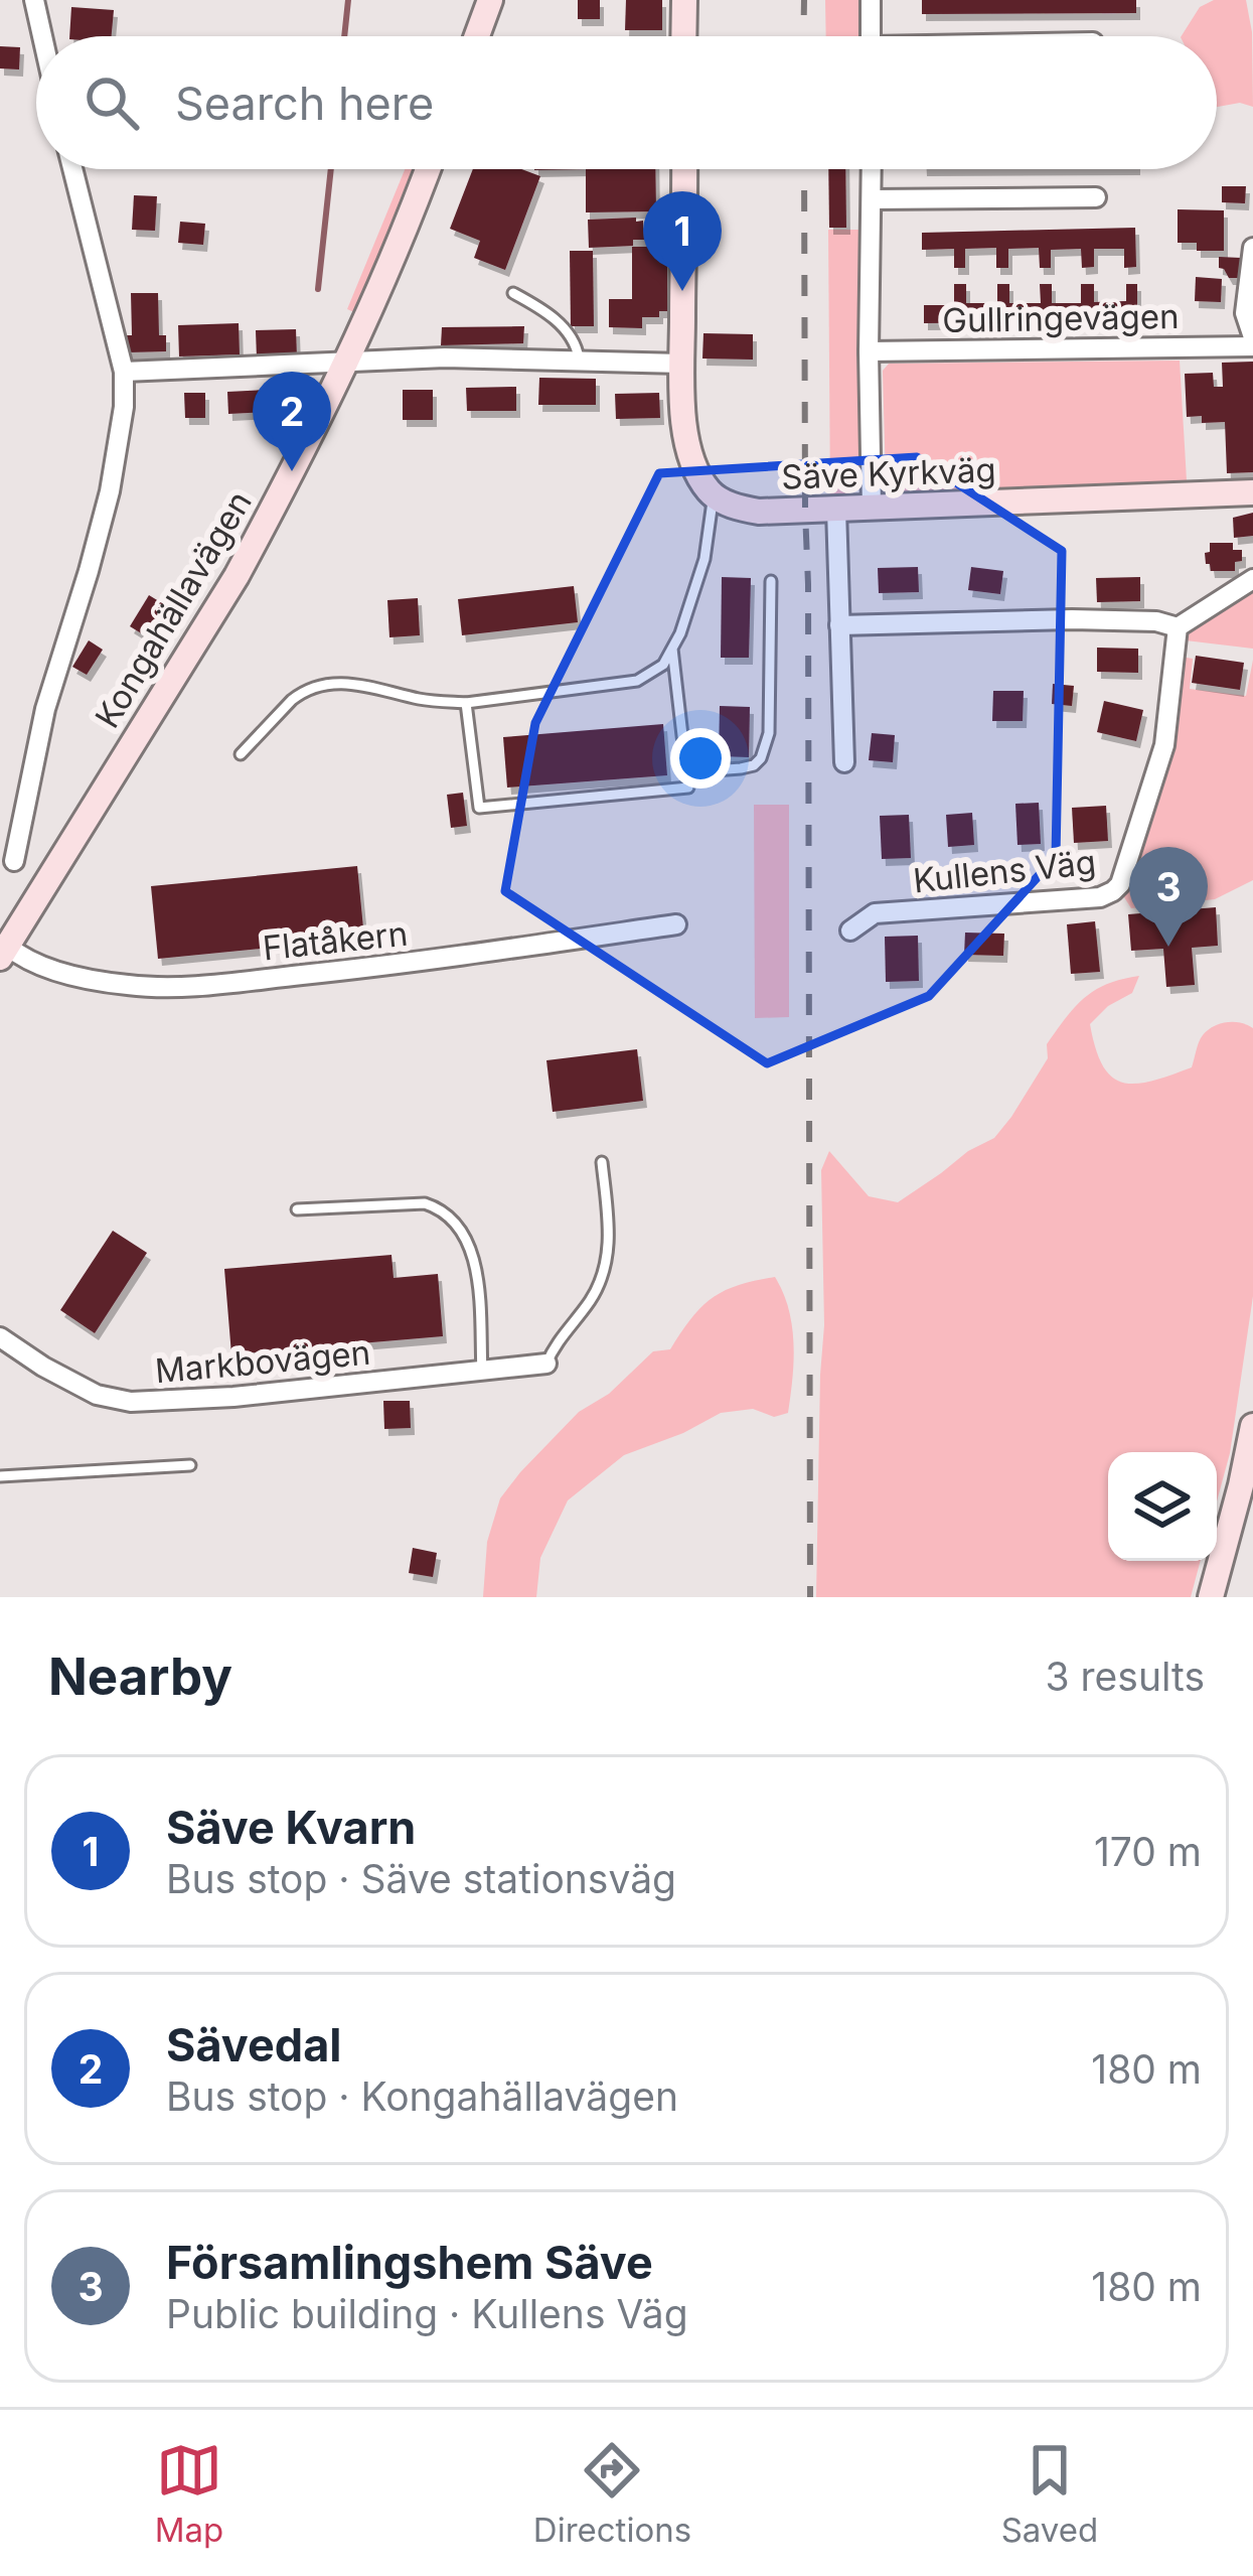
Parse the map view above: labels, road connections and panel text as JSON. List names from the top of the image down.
{
  "streets": {
    "street": [
      "Gullringevägen",
      "Säve Kyrkväg",
      "Kongahällavägen",
      "Kullens Väg",
      "Flatåkern",
      "Markbovägen"
    ]
  },
  "crossings": [
    ["Kongahällavägen", "Flatåkern"]
  ],
  "page": {
    "search": "Search here",
    "pins": ["1", "2", "3"],
    "heading": ["Nearby", "3 results"],
    "list": [
      {
        "mark": "1",
        "name": "Säve Kvarn",
        "note": "Bus stop · Säve stationsväg",
        "value": "170 m"
      },
      {
        "mark": "2",
        "name": "Sävedal",
        "note": "Bus stop · Kongahällavägen",
        "value": "180 m"
      },
      {
        "mark": "3",
        "name": "Församlingshem Säve",
        "note": "Public building · Kullens Väg",
        "value": "180 m"
      }
    ],
    "nav": ["Map", "Directions", "Saved"]
  }
}
